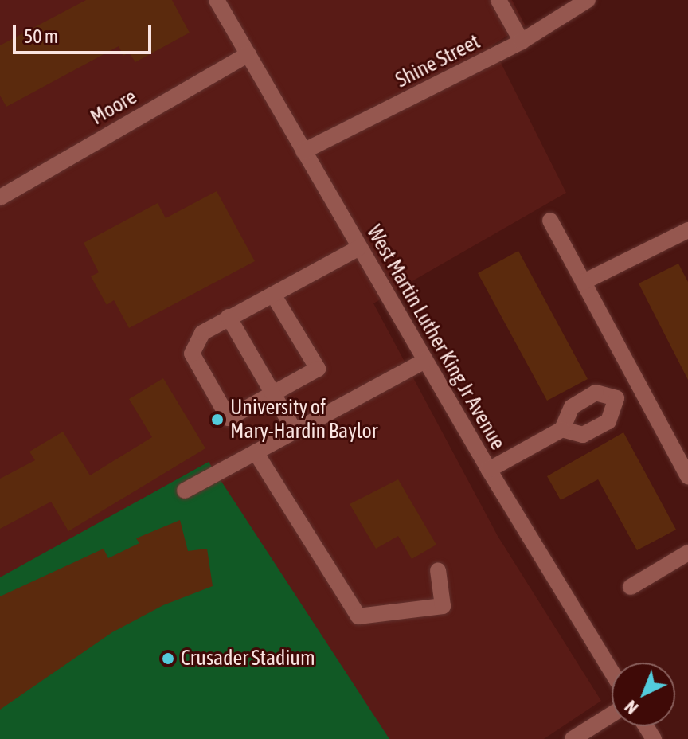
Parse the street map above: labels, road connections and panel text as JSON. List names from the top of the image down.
{
  "streets": {
    "street": ["Shine Street", "Moore", "West Martin Luther King Jr Avenue"]
  },
  "crossings": [
    ["Shine Street", "West Martin Luther King Jr Avenue"],
    ["Moore", "West Martin Luther King Jr Avenue"]
  ],
  "places": ["University of Mary-Hardin Baylor", "Crusader Stadium"],
  "scale_bar": "50 m",
  "north": "bottom left"
}
